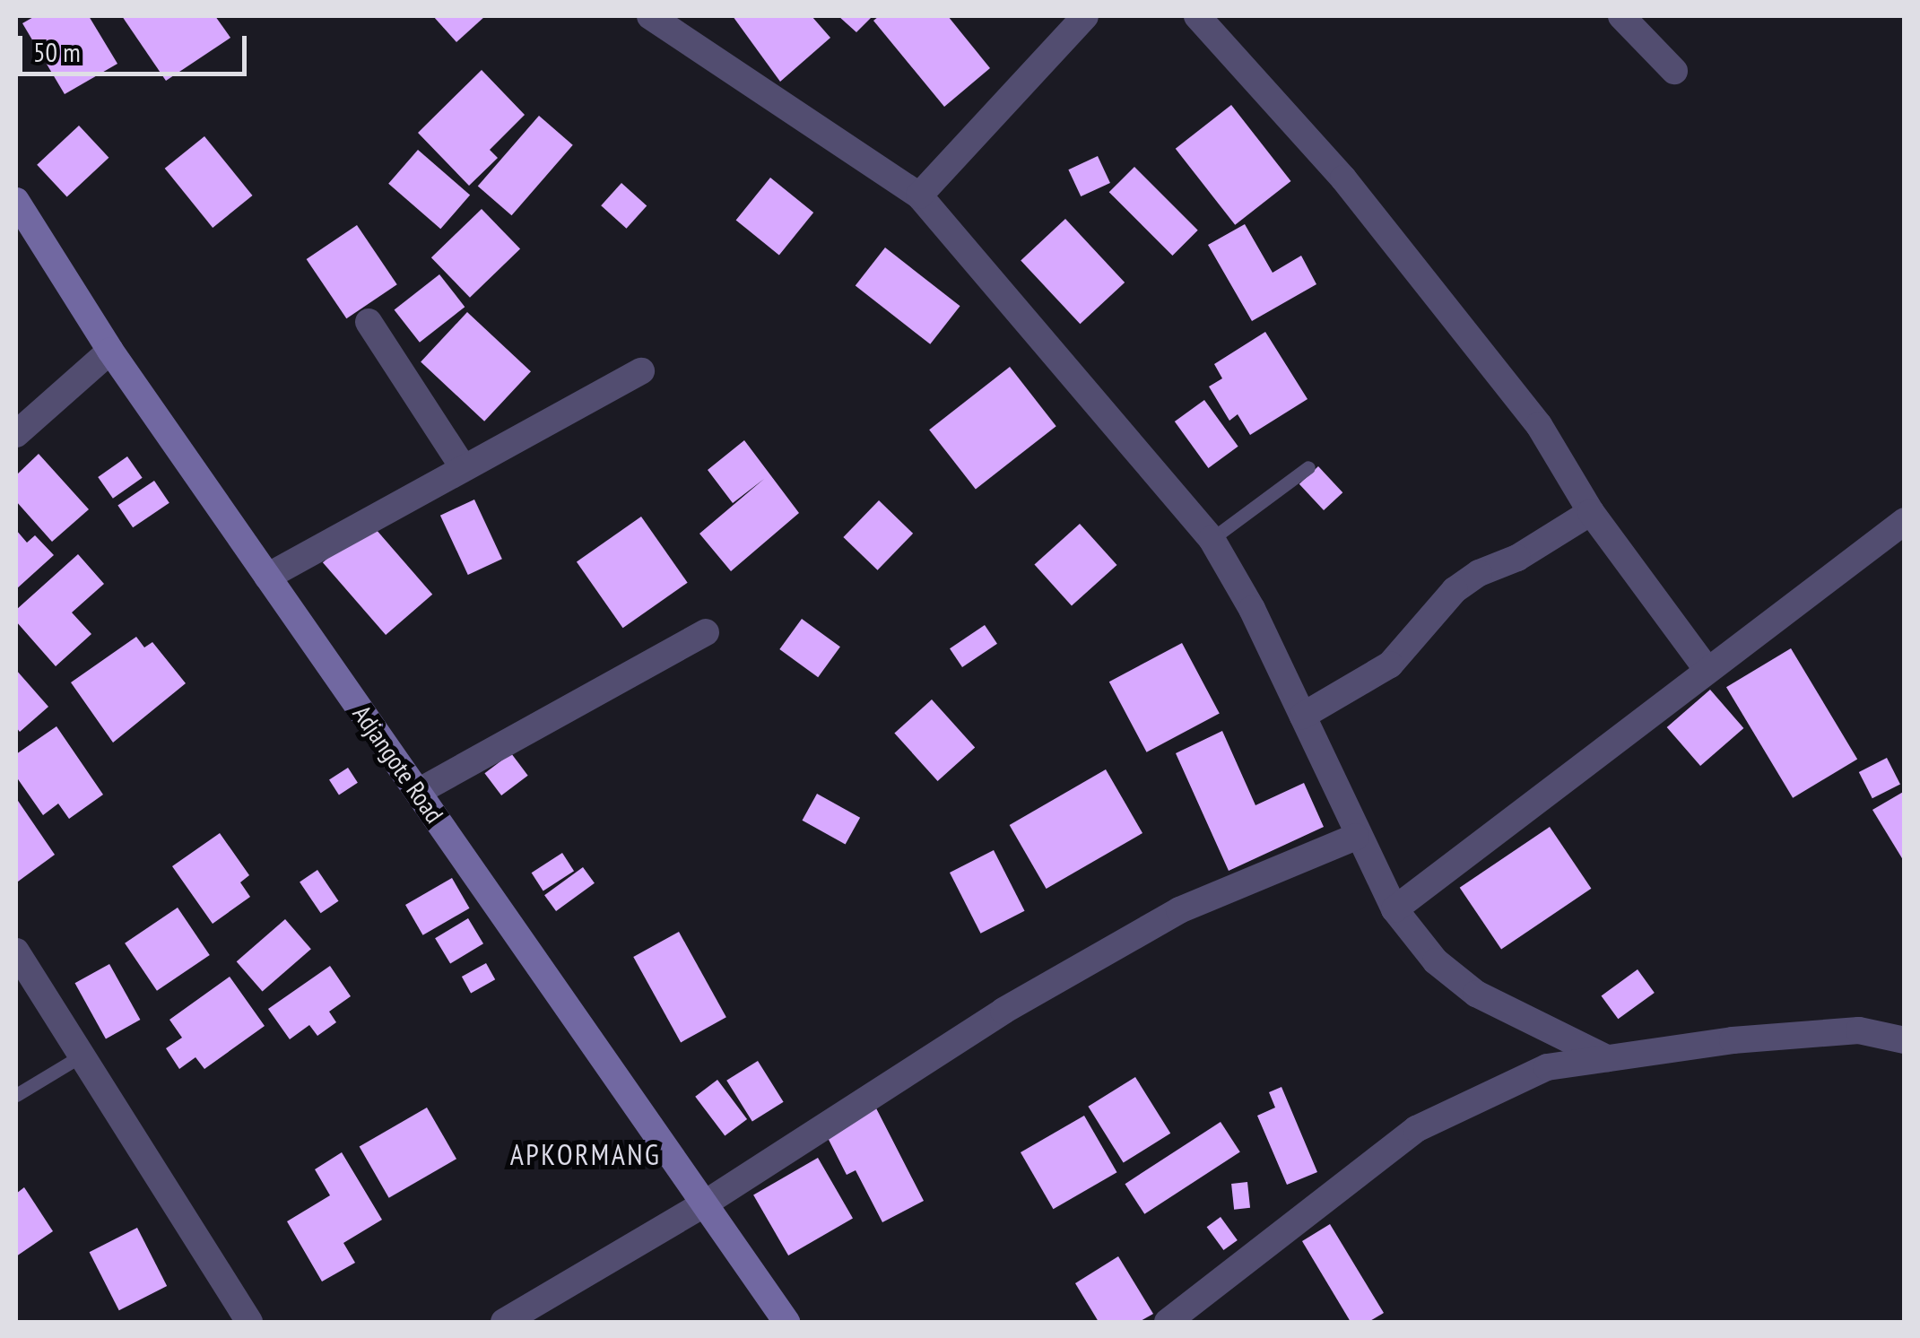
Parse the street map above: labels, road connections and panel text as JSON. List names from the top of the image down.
{
  "streets": {
    "street": ["Adjangote Road"]
  },
  "districts": ["APKORMANG"],
  "scale_bar": "50 m"
}
